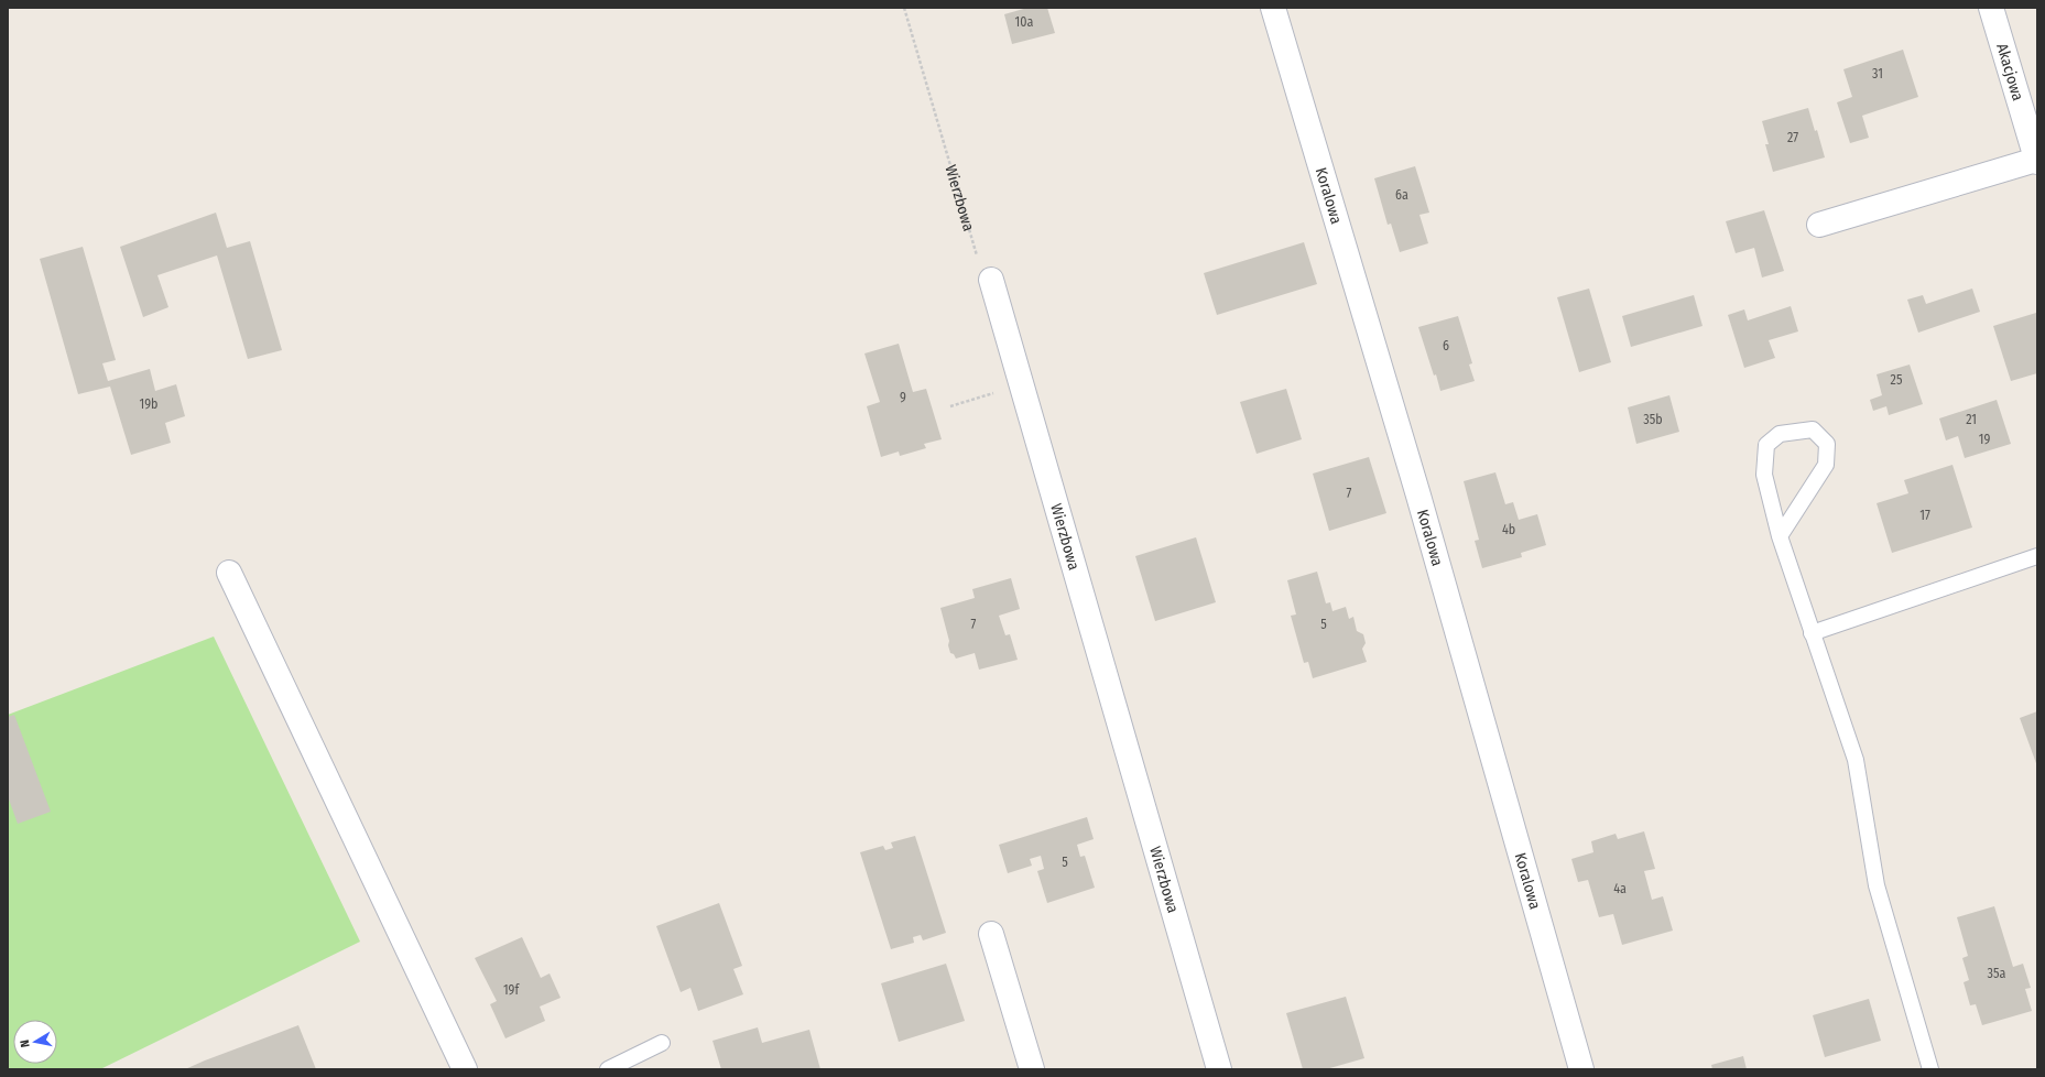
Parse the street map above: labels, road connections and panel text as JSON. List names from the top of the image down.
{
  "streets": {
    "street": ["Akacjowa", "Koralowa", "Wierzbowa"]
  },
  "house_numbers": [
    "10a",
    "31",
    "27",
    "6a",
    "6",
    "25",
    "9",
    "19b",
    "35b",
    "21",
    "19",
    "7",
    "17",
    "4b",
    "7",
    "5",
    "5",
    "4a",
    "35a",
    "19f"
  ],
  "north": "left"
}
